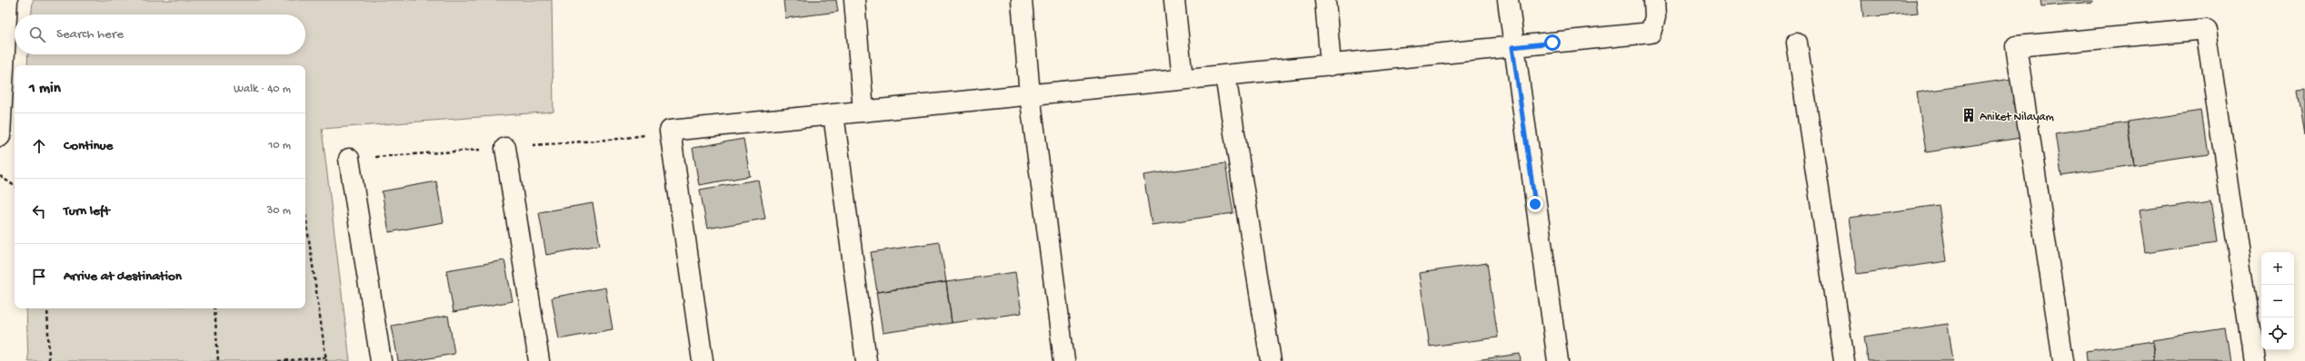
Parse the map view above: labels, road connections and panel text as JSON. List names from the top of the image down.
{
  "places": {
    "building": ["Aniket Nilayam"]
  },
  "page": {
    "search": "Search here",
    "heading": ["1 min", "Walk · 40 m"],
    "list": [
      ["Continue", "10 m"],
      ["Turn left", "30 m"],
      "Arrive at destination"
    ],
    "map_buttons": ["+", "−"]
  }
}
